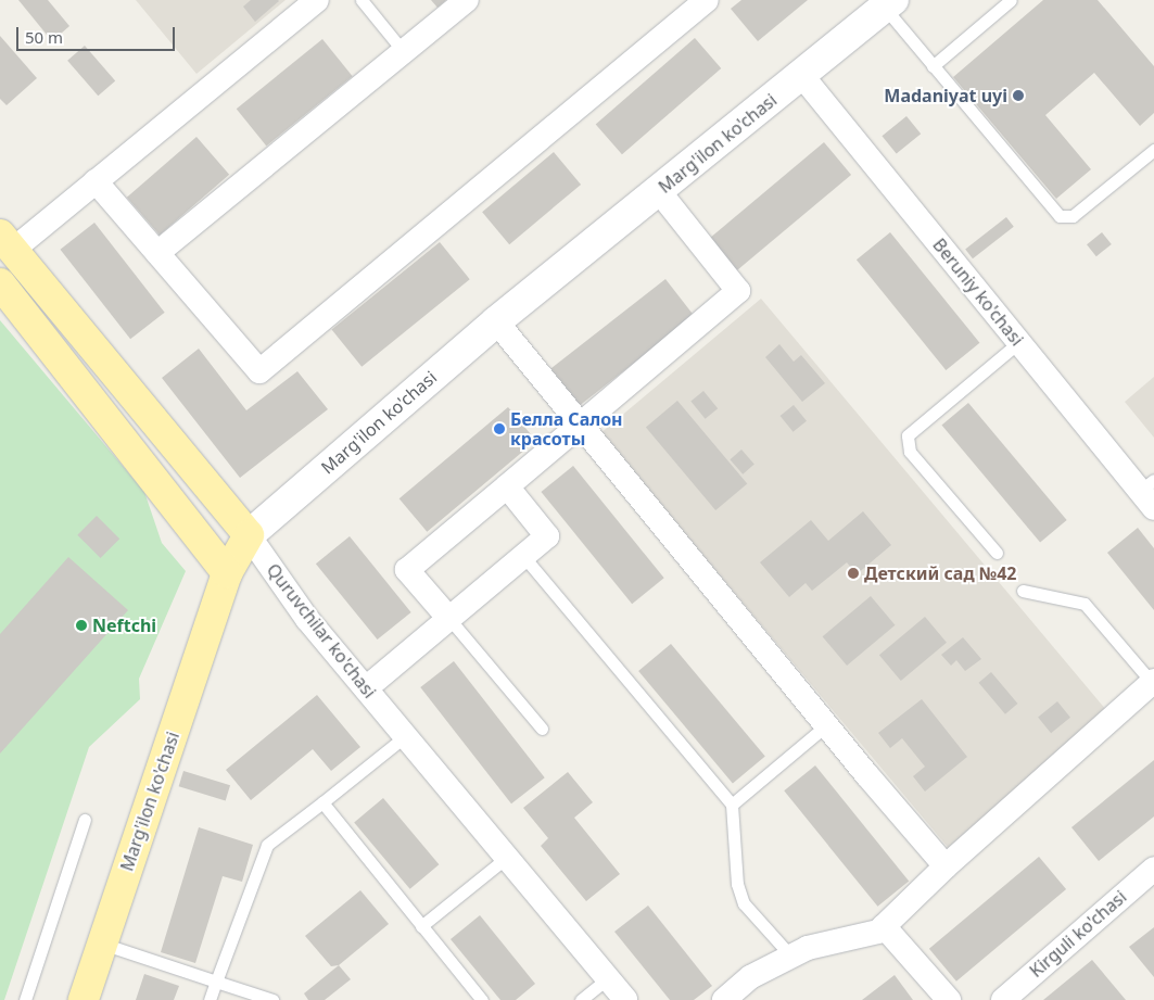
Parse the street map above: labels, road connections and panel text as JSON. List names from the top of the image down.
{
  "streets": {
    "main road": ["Marg'ilon ko'chasi", "Quruvchilar ko'chasi"],
    "street": ["Beruniy ko'chasi", "Kirguli ko'chasi"]
  },
  "crossings": [
    ["Marg'ilon ko'chasi", "Beruniy ko'chasi"],
    ["Marg'ilon ko'chasi", "Quruvchilar ko'chasi"]
  ],
  "places": [
    "Madaniyat uyi",
    "Белла Салон красоты",
    "Детский сад №42",
    "Neftchi"
  ],
  "scale_bar": "50 m"
}
